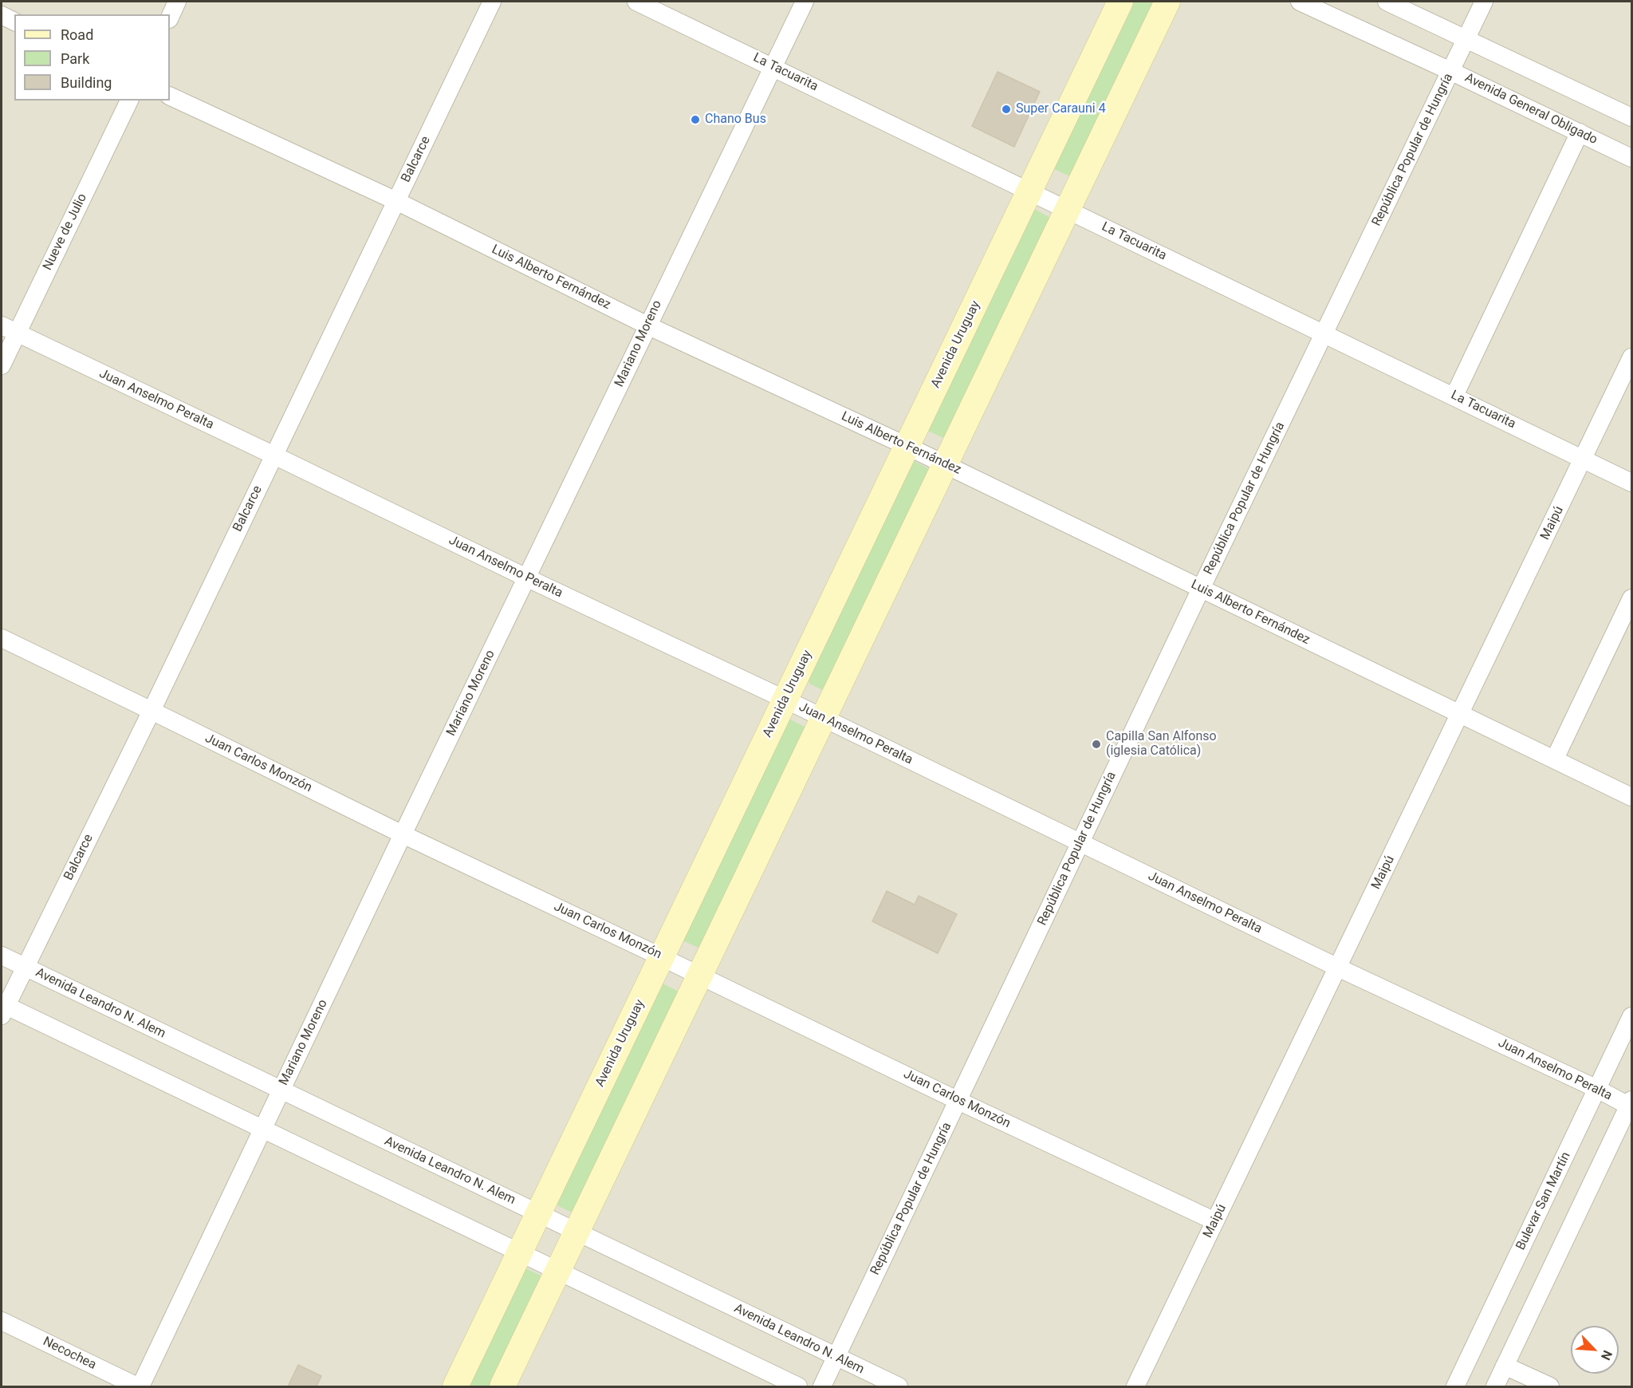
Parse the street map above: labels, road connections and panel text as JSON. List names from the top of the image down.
{
  "streets": {
    "street": [
      "La Tacuarita",
      "Avenida General Obligado",
      "República Popular de Hungría",
      "Balcarce",
      "Nueve de Julio",
      "Luis Alberto Fernández",
      "Mariano Moreno",
      "Avenida Uruguay",
      "Juan Anselmo Peralta",
      "Maipú",
      "Juan Carlos Monzón",
      "Avenida Leandro N. Alem",
      "Bulevar San Martín",
      "Necochea"
    ]
  },
  "crossings": [
    ["La Tacuarita", "República Popular de Hungría"],
    ["La Tacuarita", "Mariano Moreno"],
    ["La Tacuarita", "Avenida Uruguay"],
    ["La Tacuarita", "Maipú"],
    ["Avenida General Obligado", "República Popular de Hungría"],
    ["República Popular de Hungría", "Luis Alberto Fernández"],
    ["República Popular de Hungría", "Juan Anselmo Peralta"],
    ["República Popular de Hungría", "Juan Carlos Monzón"],
    ["República Popular de Hungría", "Avenida Leandro N. Alem"],
    ["Balcarce", "Luis Alberto Fernández"],
    ["Balcarce", "Juan Anselmo Peralta"],
    ["Balcarce", "Juan Carlos Monzón"],
    ["Balcarce", "Avenida Leandro N. Alem"],
    ["Nueve de Julio", "Juan Anselmo Peralta"],
    ["Luis Alberto Fernández", "Mariano Moreno"],
    ["Luis Alberto Fernández", "Avenida Uruguay"],
    ["Luis Alberto Fernández", "Maipú"],
    ["Mariano Moreno", "Juan Anselmo Peralta"],
    ["Mariano Moreno", "Juan Carlos Monzón"],
    ["Mariano Moreno", "Avenida Leandro N. Alem"],
    ["Avenida Uruguay", "Juan Anselmo Peralta"],
    ["Avenida Uruguay", "Juan Carlos Monzón"],
    ["Avenida Uruguay", "Avenida Leandro N. Alem"],
    ["Juan Anselmo Peralta", "Maipú"],
    ["Juan Anselmo Peralta", "Bulevar San Martín"],
    ["Maipú", "Juan Carlos Monzón"]
  ],
  "places": ["Super Carauni 4", "Chano Bus", "Capilla San Alfonso (iglesia Católica)"],
  "legend": ["Road", "Park", "Building"],
  "north": "bottom right"
}
